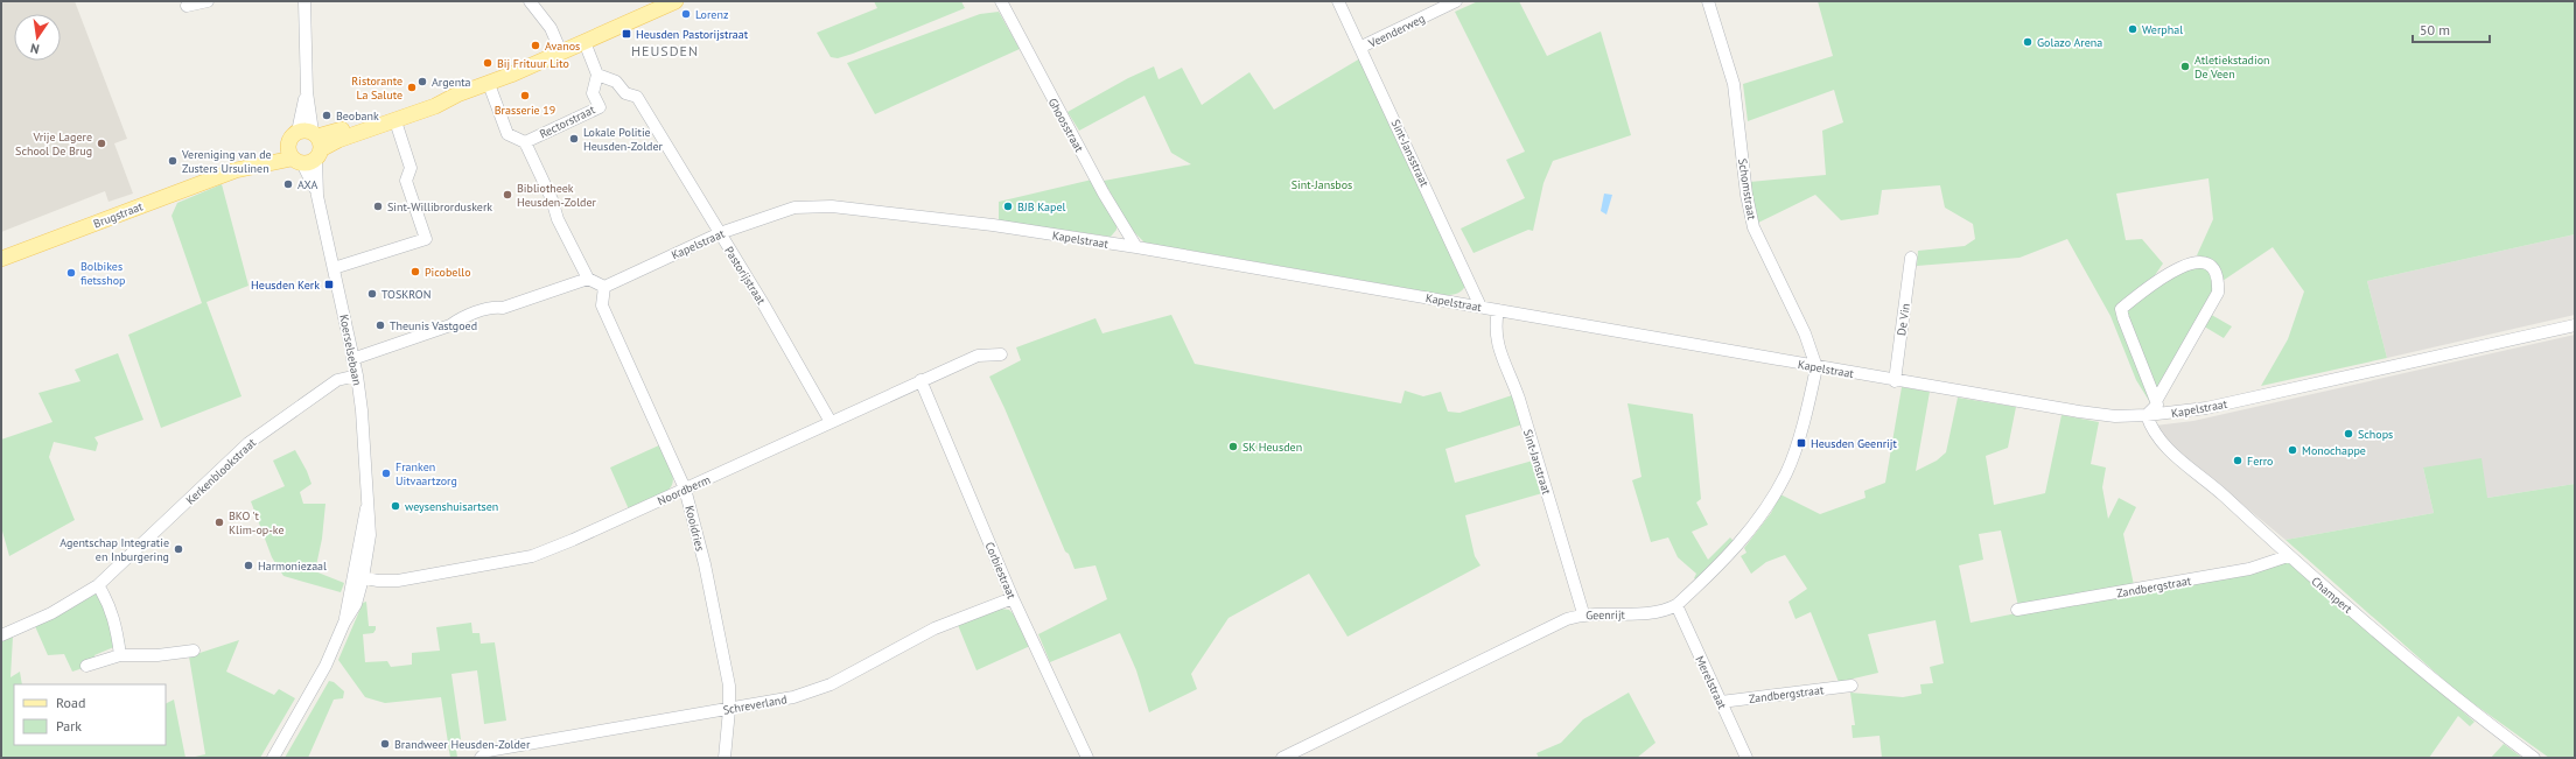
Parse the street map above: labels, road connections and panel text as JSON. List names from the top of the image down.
{
  "streets": {
    "main road": ["Brugstraat"],
    "street": [
      "Veenderweg",
      "Rectorstraat",
      "Ghoosstraat",
      "Sint-Jansstraat",
      "Schomstraat",
      "Kapelstraat",
      "Pastorijstraat",
      "De Vin",
      "Koerselsebaan",
      "Sint-Janstraat",
      "Kerkenblookstraat",
      "Noordberm",
      "Kooidries",
      "Corbiestraat",
      "Zandbergstraat",
      "Champert",
      "Geenrijt",
      "Merelstraat",
      "Schreverland"
    ]
  },
  "crossings": [
    ["Veenderweg", "Sint-Jansstraat"],
    ["Rectorstraat", "Pastorijstraat"],
    ["Ghoosstraat", "Kapelstraat"],
    ["Sint-Jansstraat", "Kapelstraat"],
    ["Schomstraat", "Kapelstraat"],
    ["Schomstraat", "Geenrijt"],
    ["Brugstraat", "Koerselsebaan"],
    ["Kapelstraat", "Pastorijstraat"],
    ["Kapelstraat", "De Vin"],
    ["Kapelstraat", "Sint-Janstraat"],
    ["Kapelstraat", "Kooidries"],
    ["Kapelstraat", "Champert"],
    ["Kapelstraat", "Geenrijt"],
    ["Pastorijstraat", "Noordberm"],
    ["Koerselsebaan", "Kerkenblookstraat"],
    ["Koerselsebaan", "Noordberm"],
    ["Sint-Janstraat", "Geenrijt"],
    ["Noordberm", "Kooidries"],
    ["Noordberm", "Corbiestraat"],
    ["Kooidries", "Schreverland"],
    ["Corbiestraat", "Schreverland"],
    ["Zandbergstraat", "Champert"],
    ["Zandbergstraat", "Merelstraat"],
    ["Geenrijt", "Merelstraat"]
  ],
  "districts": ["HEUSDEN"],
  "parks": ["Sint-Jansbos"],
  "places": {
    "other": [
      "Lorenz",
      "Werphal",
      "Golazo Arena",
      "Avanos",
      "Bij Frituur Lito",
      "Atletiekstadion De Veen",
      "Argenta",
      "Ristorante La Salute",
      "Brasserie 19",
      "Beobank",
      "Lokale Politie Heusden-Zolder",
      "Vrije Lagere School De Brug",
      "Vereniging van de Zusters Ursulinen",
      "AXA",
      "Bibliotheek Heusden-Zolder",
      "Sint-Willibrorduskerk",
      "BJB Kapel",
      "Picobello",
      "Bolbikes fietsshop",
      "TOSKRON",
      "Theunis Vastgoed",
      "Schops",
      "SK Heusden",
      "Monochappe",
      "Ferro",
      "Franken Uitvaartzorg",
      "weysenshuisartsen",
      "BKO 't Klim-op-ke",
      "Agentschap Integratie en Inburgering",
      "Harmoniezaal",
      "Brandweer Heusden-Zolder"
    ],
    "transit": ["Heusden Pastorijstraat", "Heusden Kerk", "Heusden Geenrijt"]
  },
  "legend": ["Road", "Park"],
  "scale_bar": "50 m",
  "north": "bottom"
}
